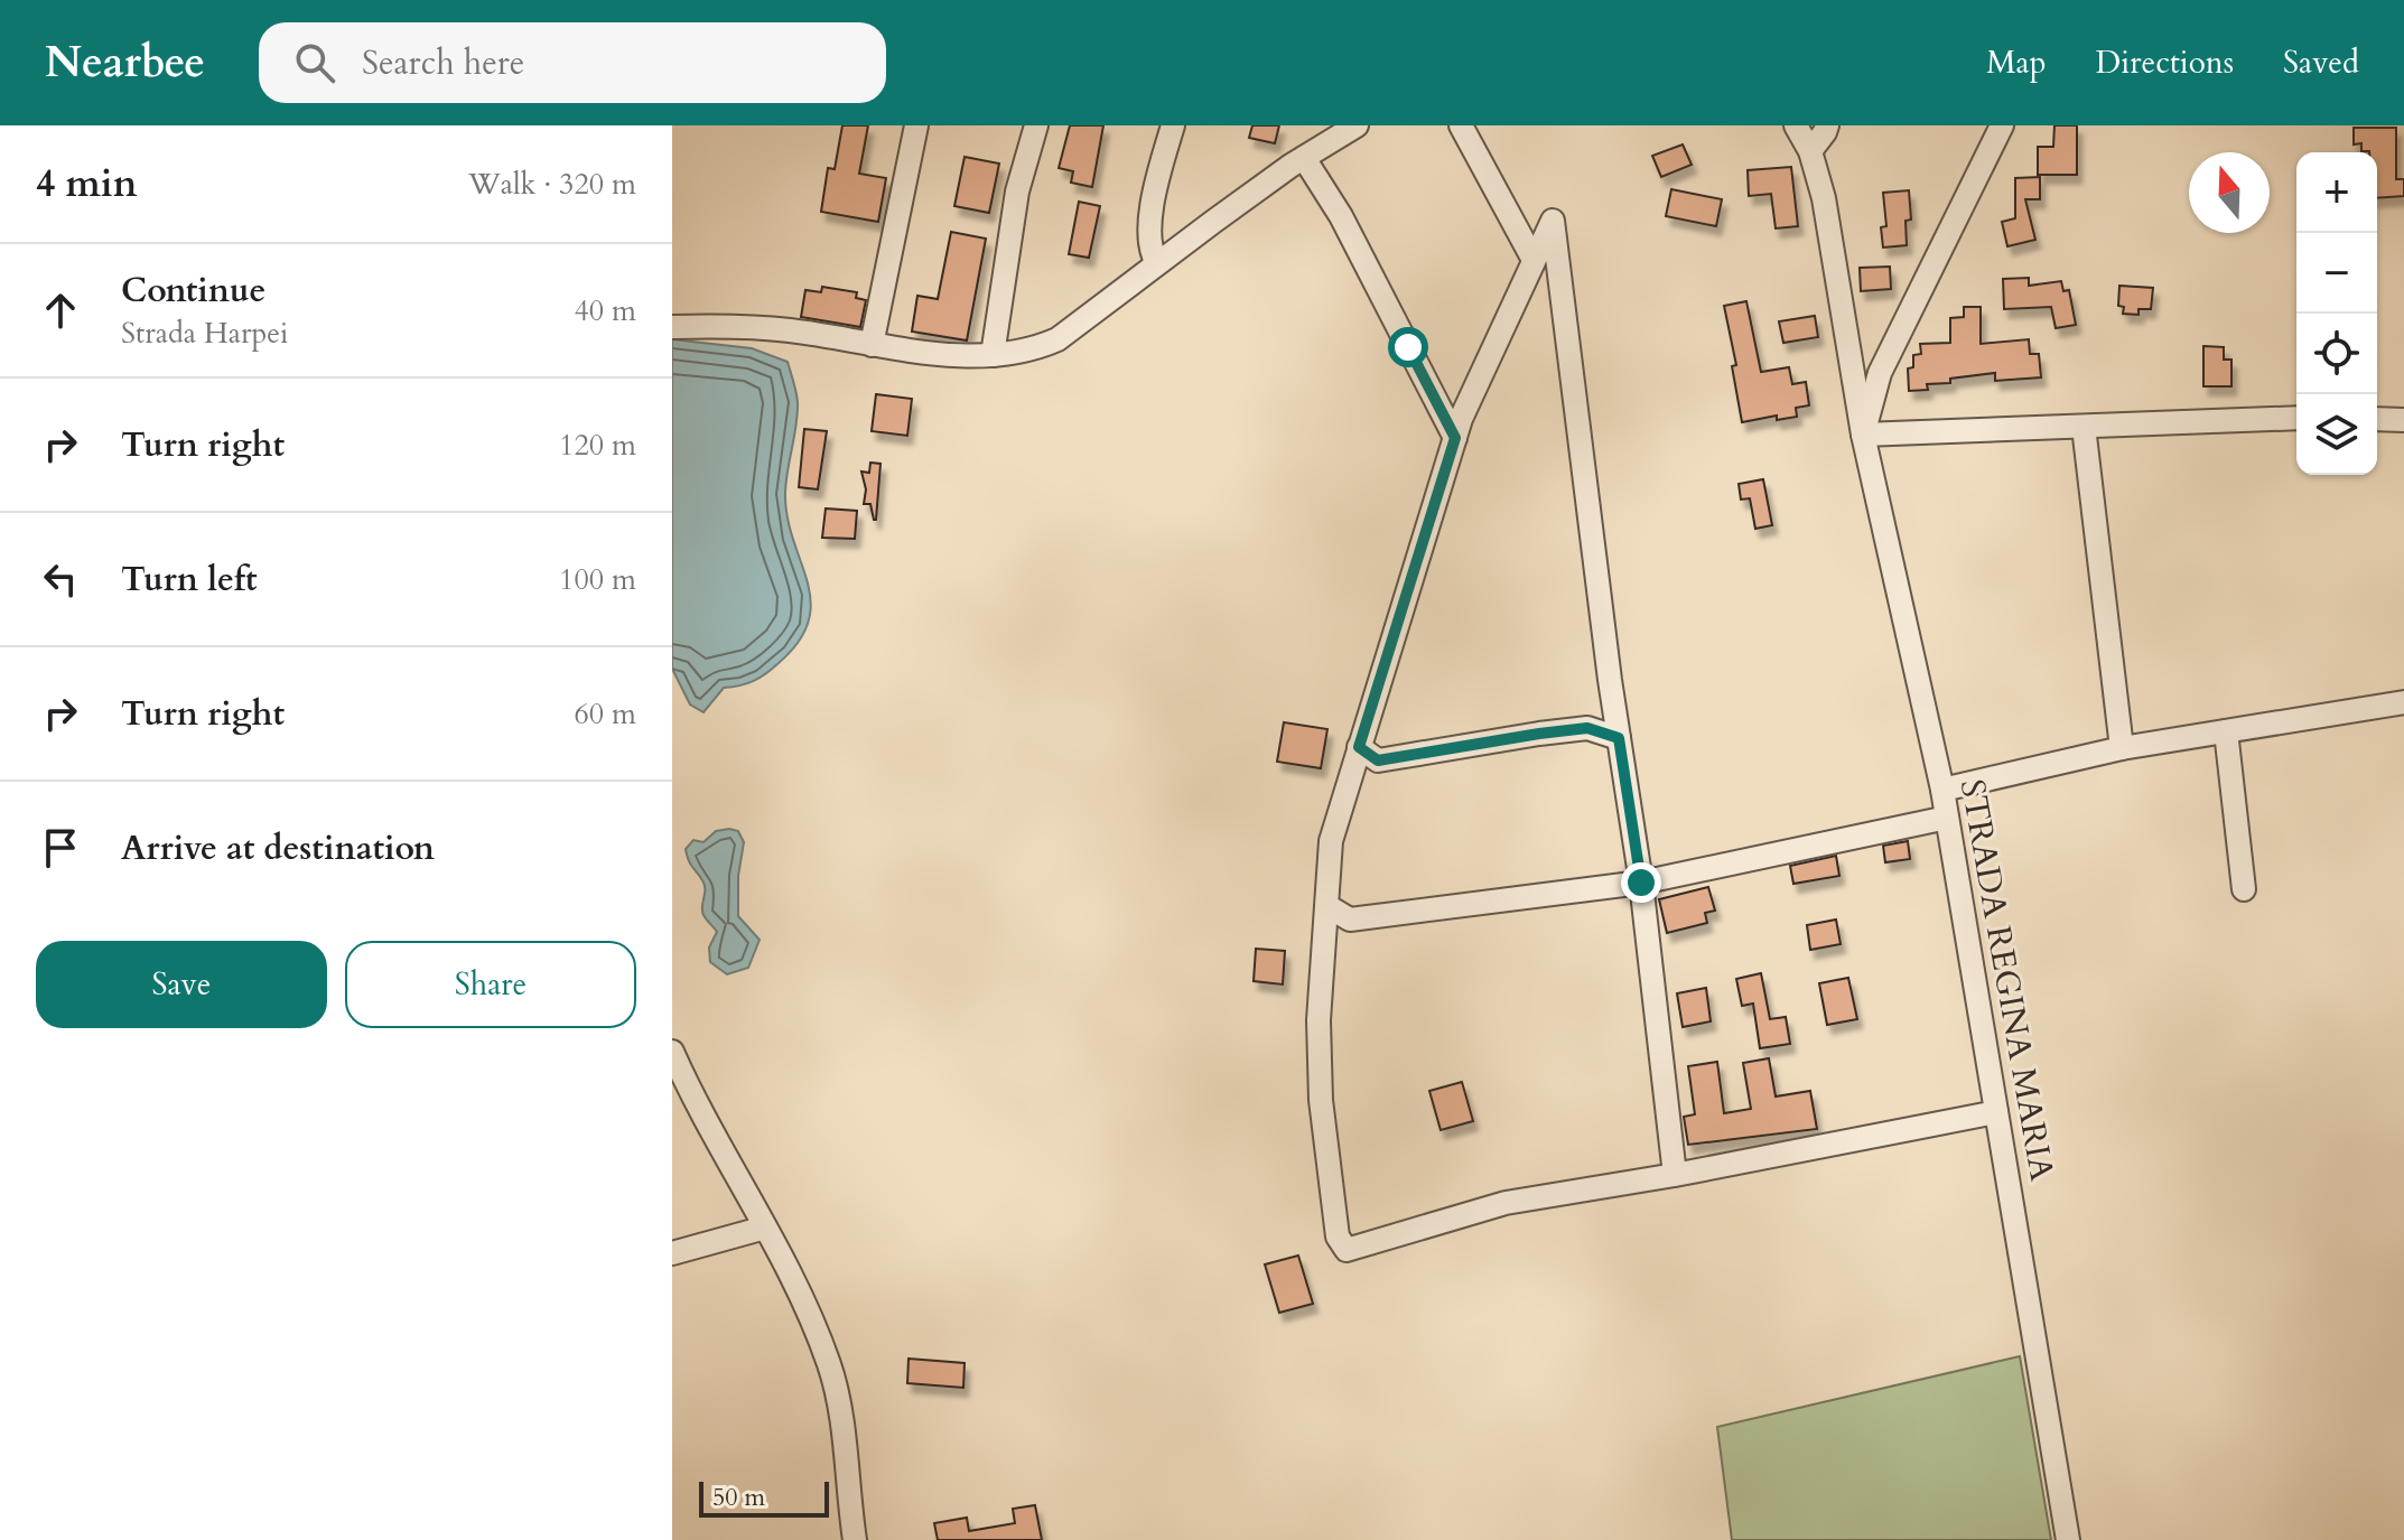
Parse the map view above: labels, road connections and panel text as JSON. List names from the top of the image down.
{
  "streets": {
    "street": ["STRADA REGINA MARIA"]
  },
  "scale_bar": "50 m",
  "north": "top",
  "page": {
    "header": "Nearbee",
    "search": "Search here",
    "nav": ["Map", "Directions", "Saved"],
    "heading": ["4 min", "Walk · 320 m"],
    "map_buttons": ["+", "−"],
    "list": [
      ["Continue", "Strada Harpei", "40 m"],
      ["Turn right", "120 m"],
      ["Turn left", "100 m"],
      ["Turn right", "60 m"],
      "Arrive at destination"
    ],
    "buttons": ["Save", "Share"],
    "scale": "50 m"
  }
}
